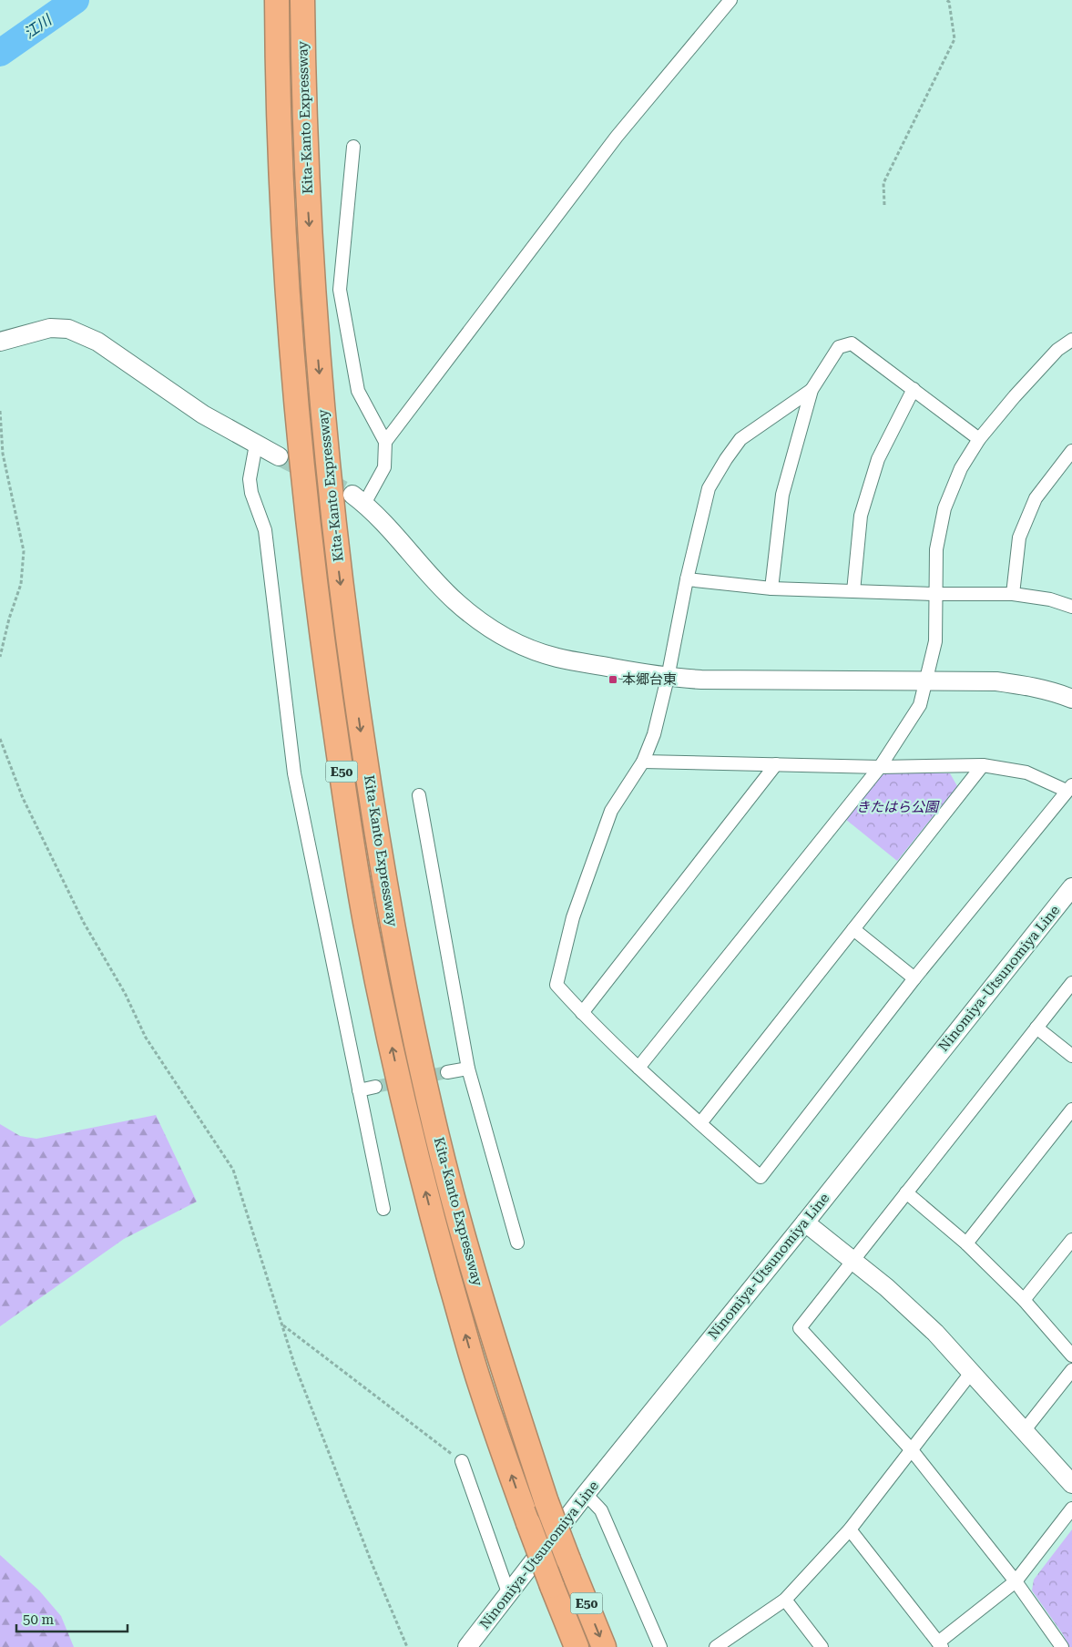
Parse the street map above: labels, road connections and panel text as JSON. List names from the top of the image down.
{
  "streets": {
    "highway": ["Kita-Kanto Expressway", "E50"],
    "street": ["Ninomiya-Utsunomiya Line"]
  },
  "water": ["江川"],
  "parks": ["きたはら公園"],
  "places": {
    "transit": ["本郷台東"]
  },
  "scale_bar": "50 m"
}
